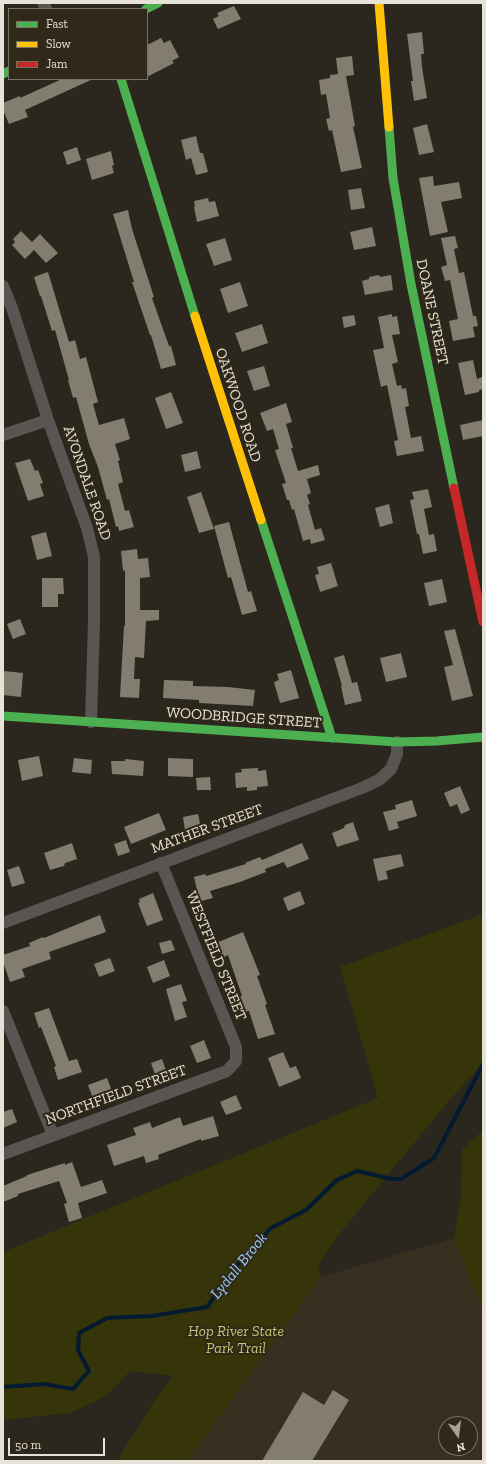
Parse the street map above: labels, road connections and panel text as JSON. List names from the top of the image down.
{
  "streets": {
    "street": [
      "DOANE STREET",
      "OAKWOOD ROAD",
      "AVONDALE ROAD",
      "WOODBRIDGE STREET",
      "MATHER STREET",
      "WESTFIELD STREET",
      "NORTHFIELD STREET"
    ]
  },
  "crossings": [
    ["OAKWOOD ROAD", "WOODBRIDGE STREET"],
    ["AVONDALE ROAD", "WOODBRIDGE STREET"],
    ["WOODBRIDGE STREET", "MATHER STREET"],
    ["MATHER STREET", "WESTFIELD STREET"],
    ["WESTFIELD STREET", "NORTHFIELD STREET"]
  ],
  "water": ["Lydall Brook"],
  "parks": ["Hop River State Park Trail"],
  "legend": ["Fast", "Slow", "Jam"],
  "scale_bar": "50 m",
  "north": "bottom"
}
